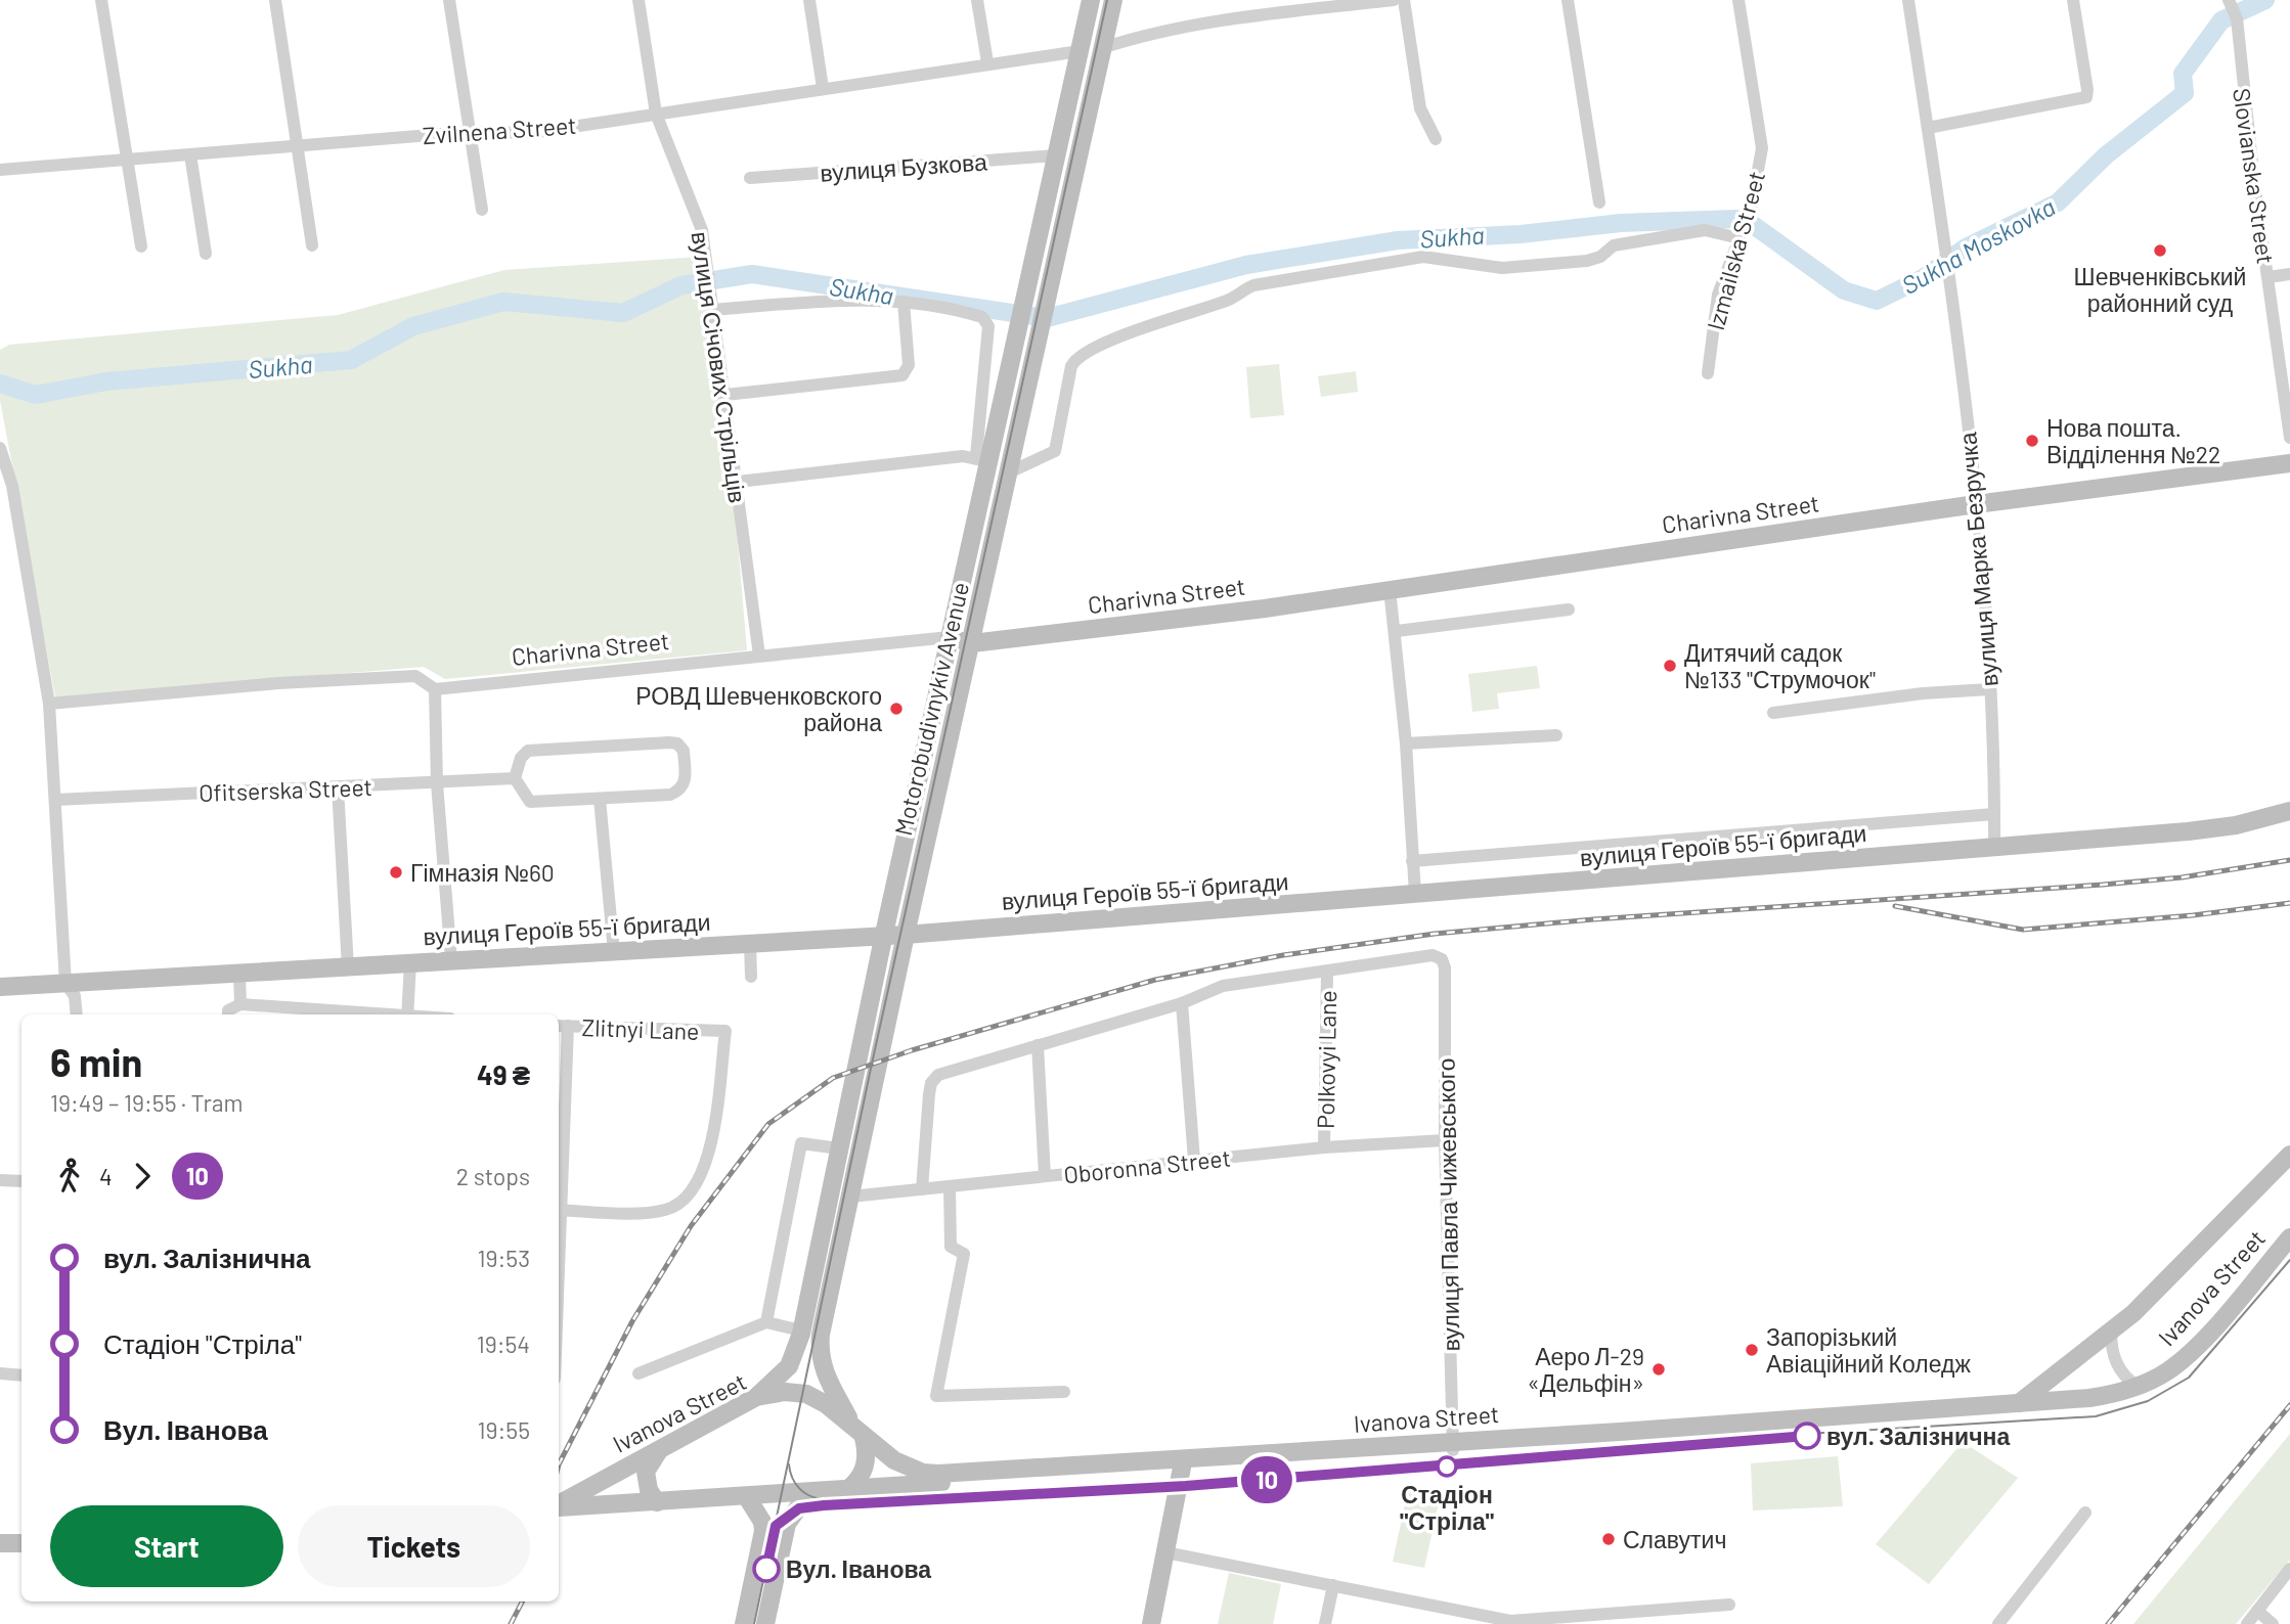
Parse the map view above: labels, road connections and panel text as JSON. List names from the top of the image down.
{
  "streets": {
    "main road": [
      "Charivna Street",
      "Motorobudivnykiv Avenue",
      "вулиця Героїв 55-ї бригади",
      "Ivanova Street"
    ],
    "street": [
      "Zvilnena Street",
      "вулиця Бузкова",
      "Slovianska Street",
      "Izmailska Street",
      "вулиця Січових Стрільців",
      "вулиця Марка Безручка",
      "Ofitserska Street",
      "Zlitnyi Lane",
      "Polkovyi Lane",
      "Oboronna Street",
      "вулиця Павла Чижевського"
    ]
  },
  "crossings": [
    ["Zvilnena Street", "вулиця Січових Стрільців"],
    ["Zvilnena Street", "Motorobudivnykiv Avenue"],
    ["вулиця Бузкова", "Motorobudivnykiv Avenue"],
    ["вулиця Січових Стрільців", "Charivna Street"],
    ["Charivna Street", "вулиця Марка Безручка"],
    ["Charivna Street", "Motorobudivnykiv Avenue"],
    ["вулиця Марка Безручка", "вулиця Героїв 55-ї бригади"],
    ["Motorobudivnykiv Avenue", "вулиця Героїв 55-ї бригади"],
    ["Motorobudivnykiv Avenue", "Oboronna Street"],
    ["Motorobudivnykiv Avenue", "Ivanova Street"],
    ["Polkovyi Lane", "Oboronna Street"],
    ["Polkovyi Lane", "вулиця Павла Чижевського"],
    ["Oboronna Street", "вулиця Павла Чижевського"],
    ["вулиця Павла Чижевського", "Ivanova Street"]
  ],
  "water": ["Sukha", "Sukha Moskovka"],
  "places": [
    "Шевченківський районний суд",
    "Нова пошта. Відділення №22",
    "Дитячий садок №133 \"Струмочок\"",
    "РОВД Шевченковского района",
    "Гімназія №60",
    "Запорізький Авіаційний Коледж",
    "Аеро Л-29 «Дельфін»",
    "вул. Залізнична",
    "Стадіон \"Стріла\"",
    "Славутич",
    "Вул. Іванова"
  ],
  "lines": ["tram line 10"],
  "page": {
    "on_map": "10",
    "heading": ["6 min", "19:49 – 19:55 · Tram", "49 ₴"],
    "legs": ["4", "10", "2 stops"],
    "list": [
      {
        "name": "вул. Залізнична",
        "value": "19:53"
      },
      {
        "name": "Стадіон \"Стріла\"",
        "value": "19:54"
      },
      {
        "name": "Вул. Іванова",
        "value": "19:55"
      }
    ],
    "buttons": ["Start", "Tickets"]
  }
}
